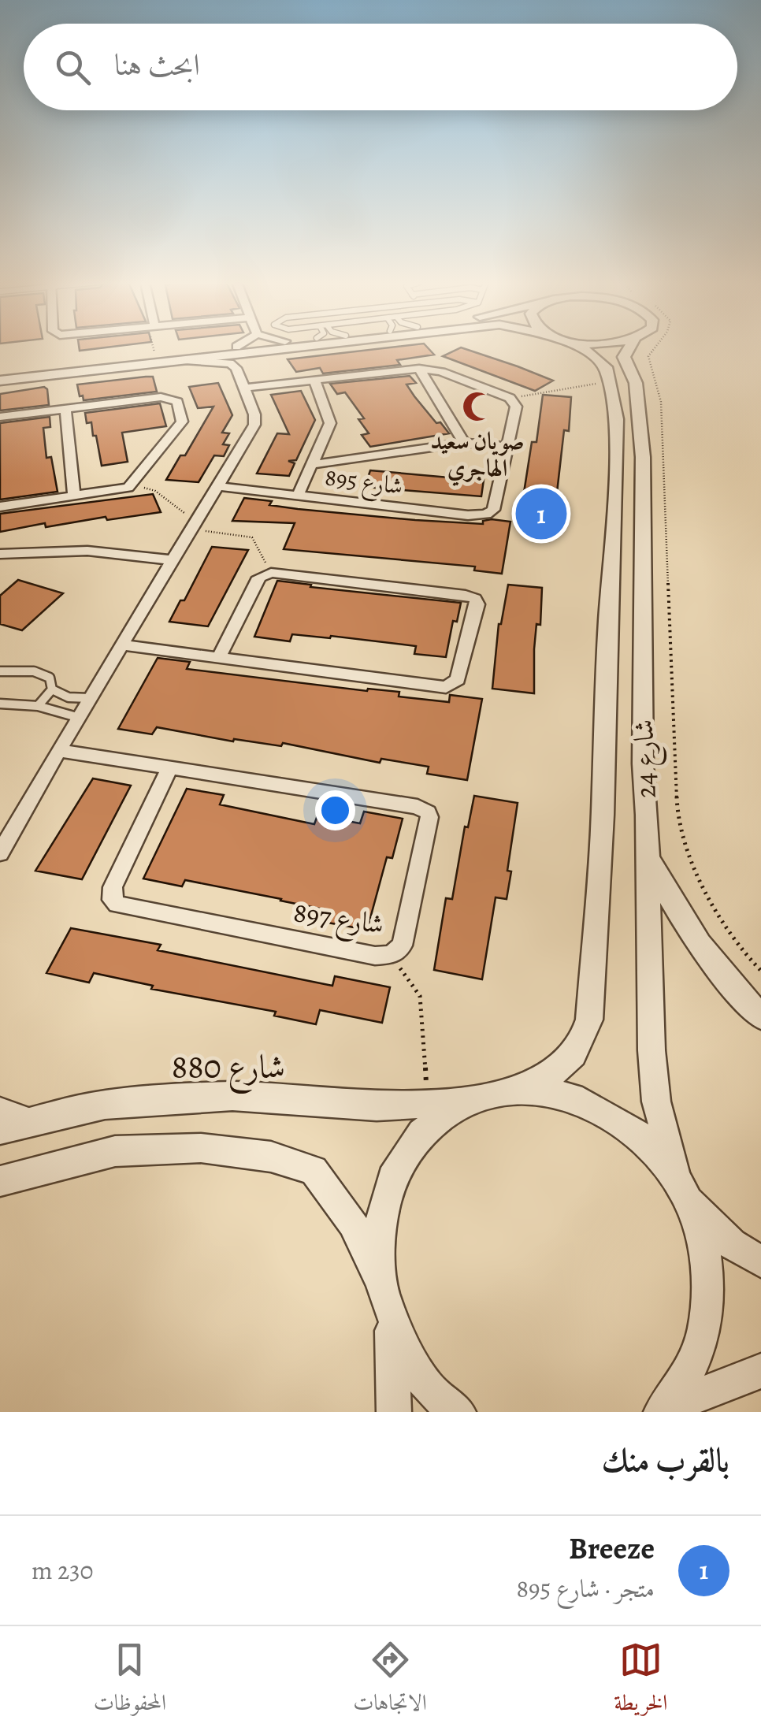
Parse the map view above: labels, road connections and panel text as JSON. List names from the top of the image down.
{
  "streets": {
    "street": [
      "شارع 895",
      "شارع 24",
      "شارع 897",
      "شارع 880"
    ]
  },
  "places": {
    "mosque": ["صويان سعيد الهاجري"]
  },
  "page": {
    "search": "ابحث هنا",
    "pins": "1",
    "heading": "بالقرب منك",
    "list": [
      {
        "mark": "1",
        "name": "Breeze",
        "note": "متجر · شارع 895",
        "value": "230 m"
      }
    ],
    "nav": ["الخريطة", "الاتجاهات", "المحفوظات"]
  }
}
